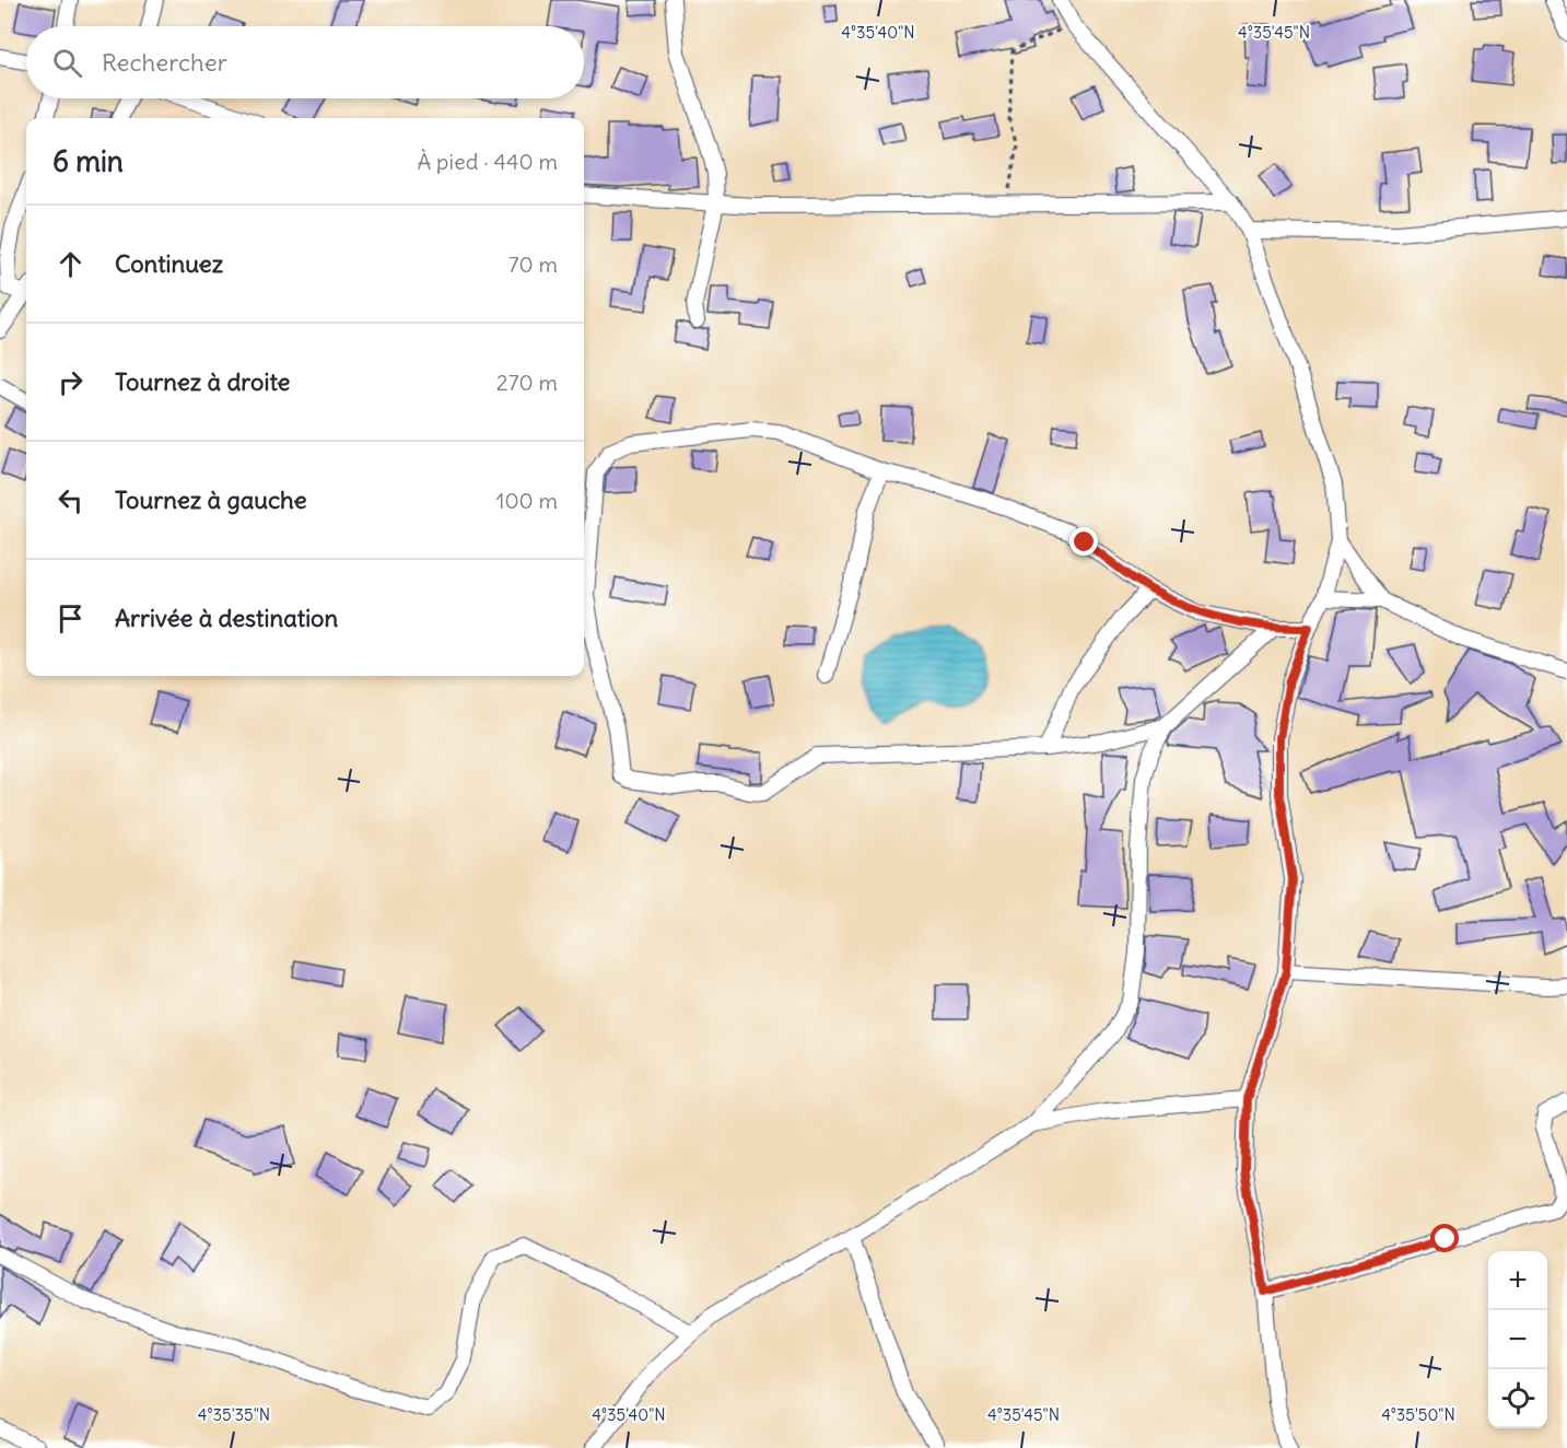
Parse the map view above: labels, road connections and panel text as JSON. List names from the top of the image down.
{
  "page": {
    "search": "Rechercher",
    "heading": ["6 min", "À pied · 440 m"],
    "list": [
      ["Continuez", "70 m"],
      ["Tournez à droite", "270 m"],
      ["Tournez à gauche", "100 m"],
      "Arrivée à destination"
    ],
    "map_buttons": ["+", "−"]
  },
  "coordinates": [
    "4°35'40\"N",
    "4°35'45\"N",
    "4°35'35\"N",
    "4°35'50\"N"
  ]
}
